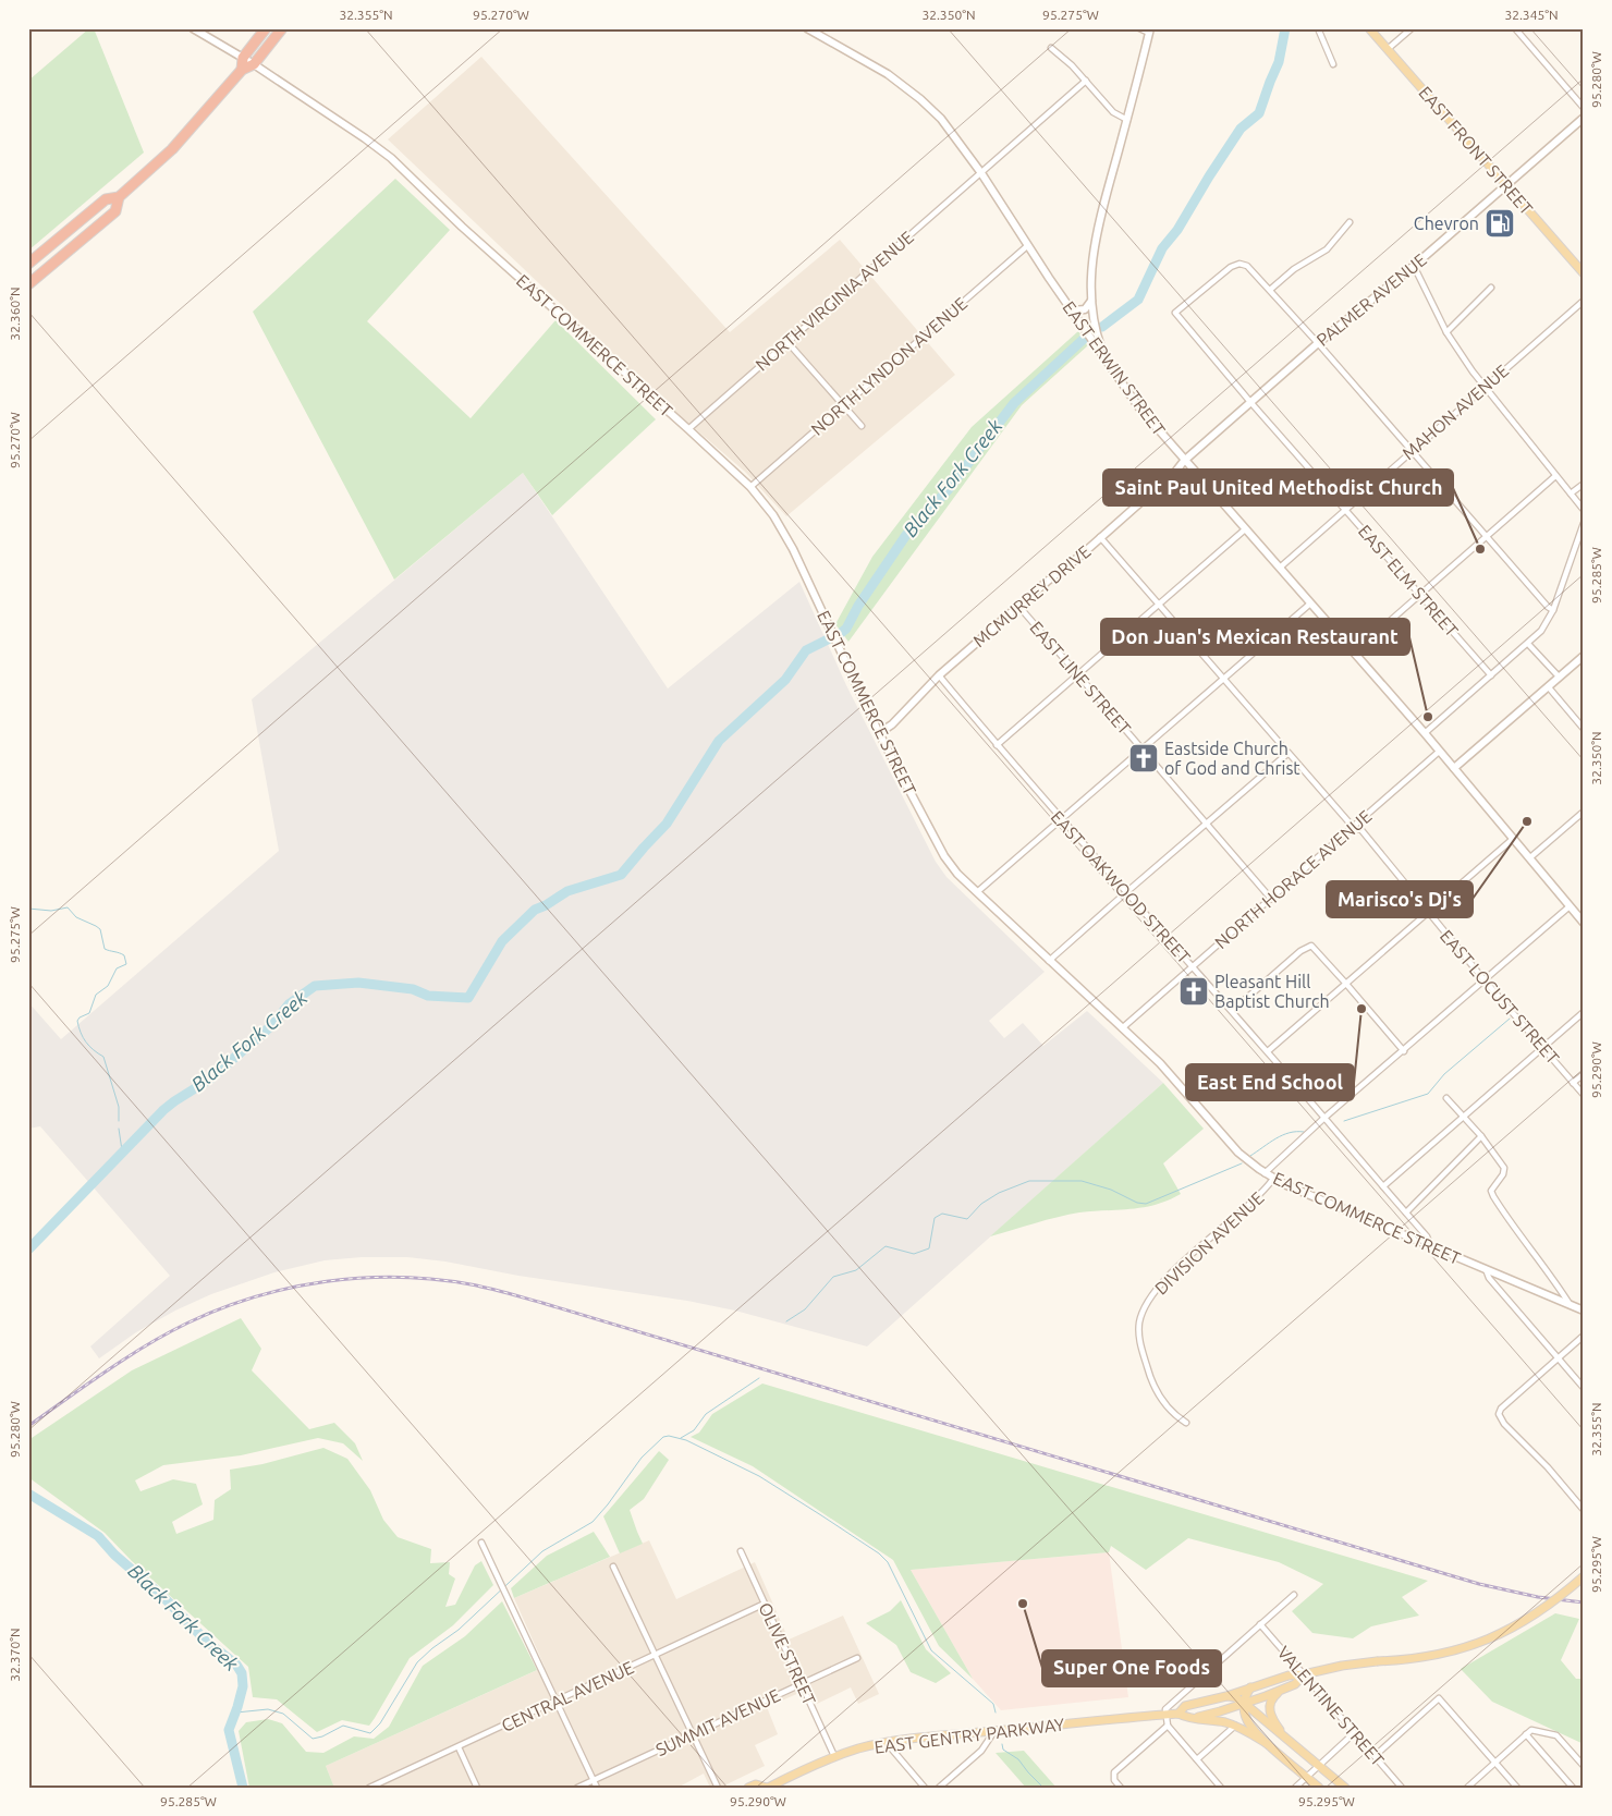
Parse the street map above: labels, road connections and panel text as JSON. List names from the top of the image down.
{
  "streets": {
    "main road": ["EAST FRONT STREET", "EAST GENTRY PARKWAY"],
    "street": [
      "PALMER AVENUE",
      "NORTH VIRGINIA AVENUE",
      "EAST COMMERCE STREET",
      "NORTH LYNDON AVENUE",
      "EAST ERWIN STREET",
      "MAHON AVENUE",
      "EAST ELM STREET",
      "MCMURREY DRIVE",
      "EAST LINE STREET",
      "NORTH HORACE AVENUE",
      "EAST OAKWOOD STREET",
      "EAST LOCUST STREET",
      "DIVISION AVENUE",
      "OLIVE STREET",
      "CENTRAL AVENUE",
      "VALENTINE STREET",
      "SUMMIT AVENUE"
    ]
  },
  "crossings": [
    ["EAST FRONT STREET", "PALMER AVENUE"],
    ["PALMER AVENUE", "EAST ERWIN STREET"],
    ["PALMER AVENUE", "EAST ELM STREET"],
    ["PALMER AVENUE", "MCMURREY DRIVE"],
    ["NORTH VIRGINIA AVENUE", "EAST COMMERCE STREET"],
    ["NORTH VIRGINIA AVENUE", "EAST ERWIN STREET"],
    ["EAST COMMERCE STREET", "NORTH LYNDON AVENUE"],
    ["EAST COMMERCE STREET", "MCMURREY DRIVE"],
    ["EAST COMMERCE STREET", "NORTH HORACE AVENUE"],
    ["EAST COMMERCE STREET", "EAST OAKWOOD STREET"],
    ["EAST COMMERCE STREET", "DIVISION AVENUE"],
    ["NORTH LYNDON AVENUE", "EAST ERWIN STREET"],
    ["EAST ERWIN STREET", "MAHON AVENUE"],
    ["EAST ERWIN STREET", "MCMURREY DRIVE"],
    ["EAST ERWIN STREET", "NORTH HORACE AVENUE"],
    ["MAHON AVENUE", "EAST ELM STREET"],
    ["MCMURREY DRIVE", "EAST LINE STREET"],
    ["MCMURREY DRIVE", "EAST OAKWOOD STREET"],
    ["EAST LINE STREET", "NORTH HORACE AVENUE"],
    ["EAST LINE STREET", "EAST LOCUST STREET"],
    ["NORTH HORACE AVENUE", "EAST OAKWOOD STREET"],
    ["NORTH HORACE AVENUE", "EAST LOCUST STREET"],
    ["OLIVE STREET", "CENTRAL AVENUE"],
    ["OLIVE STREET", "SUMMIT AVENUE"],
    ["OLIVE STREET", "EAST GENTRY PARKWAY"],
    ["VALENTINE STREET", "EAST GENTRY PARKWAY"]
  ],
  "water": ["Black Fork Creek"],
  "places": {
    "fuel station": ["Chevron"],
    "other": [
      "Saint Paul United Methodist Church",
      "Don Juan's Mexican Restaurant",
      "Marisco's Dj's",
      "East End School",
      "Super One Foods"
    ],
    "church": ["Eastside Church of God and Christ", "Pleasant Hill Baptist Church"]
  },
  "coordinates": [
    "32.355°N",
    "95.270°W",
    "32.350°N",
    "95.275°W",
    "32.345°N",
    "95.280°W",
    "32.360°N",
    "95.285°W",
    "95.290°W",
    "95.295°W",
    "32.370°N"
  ]
}
